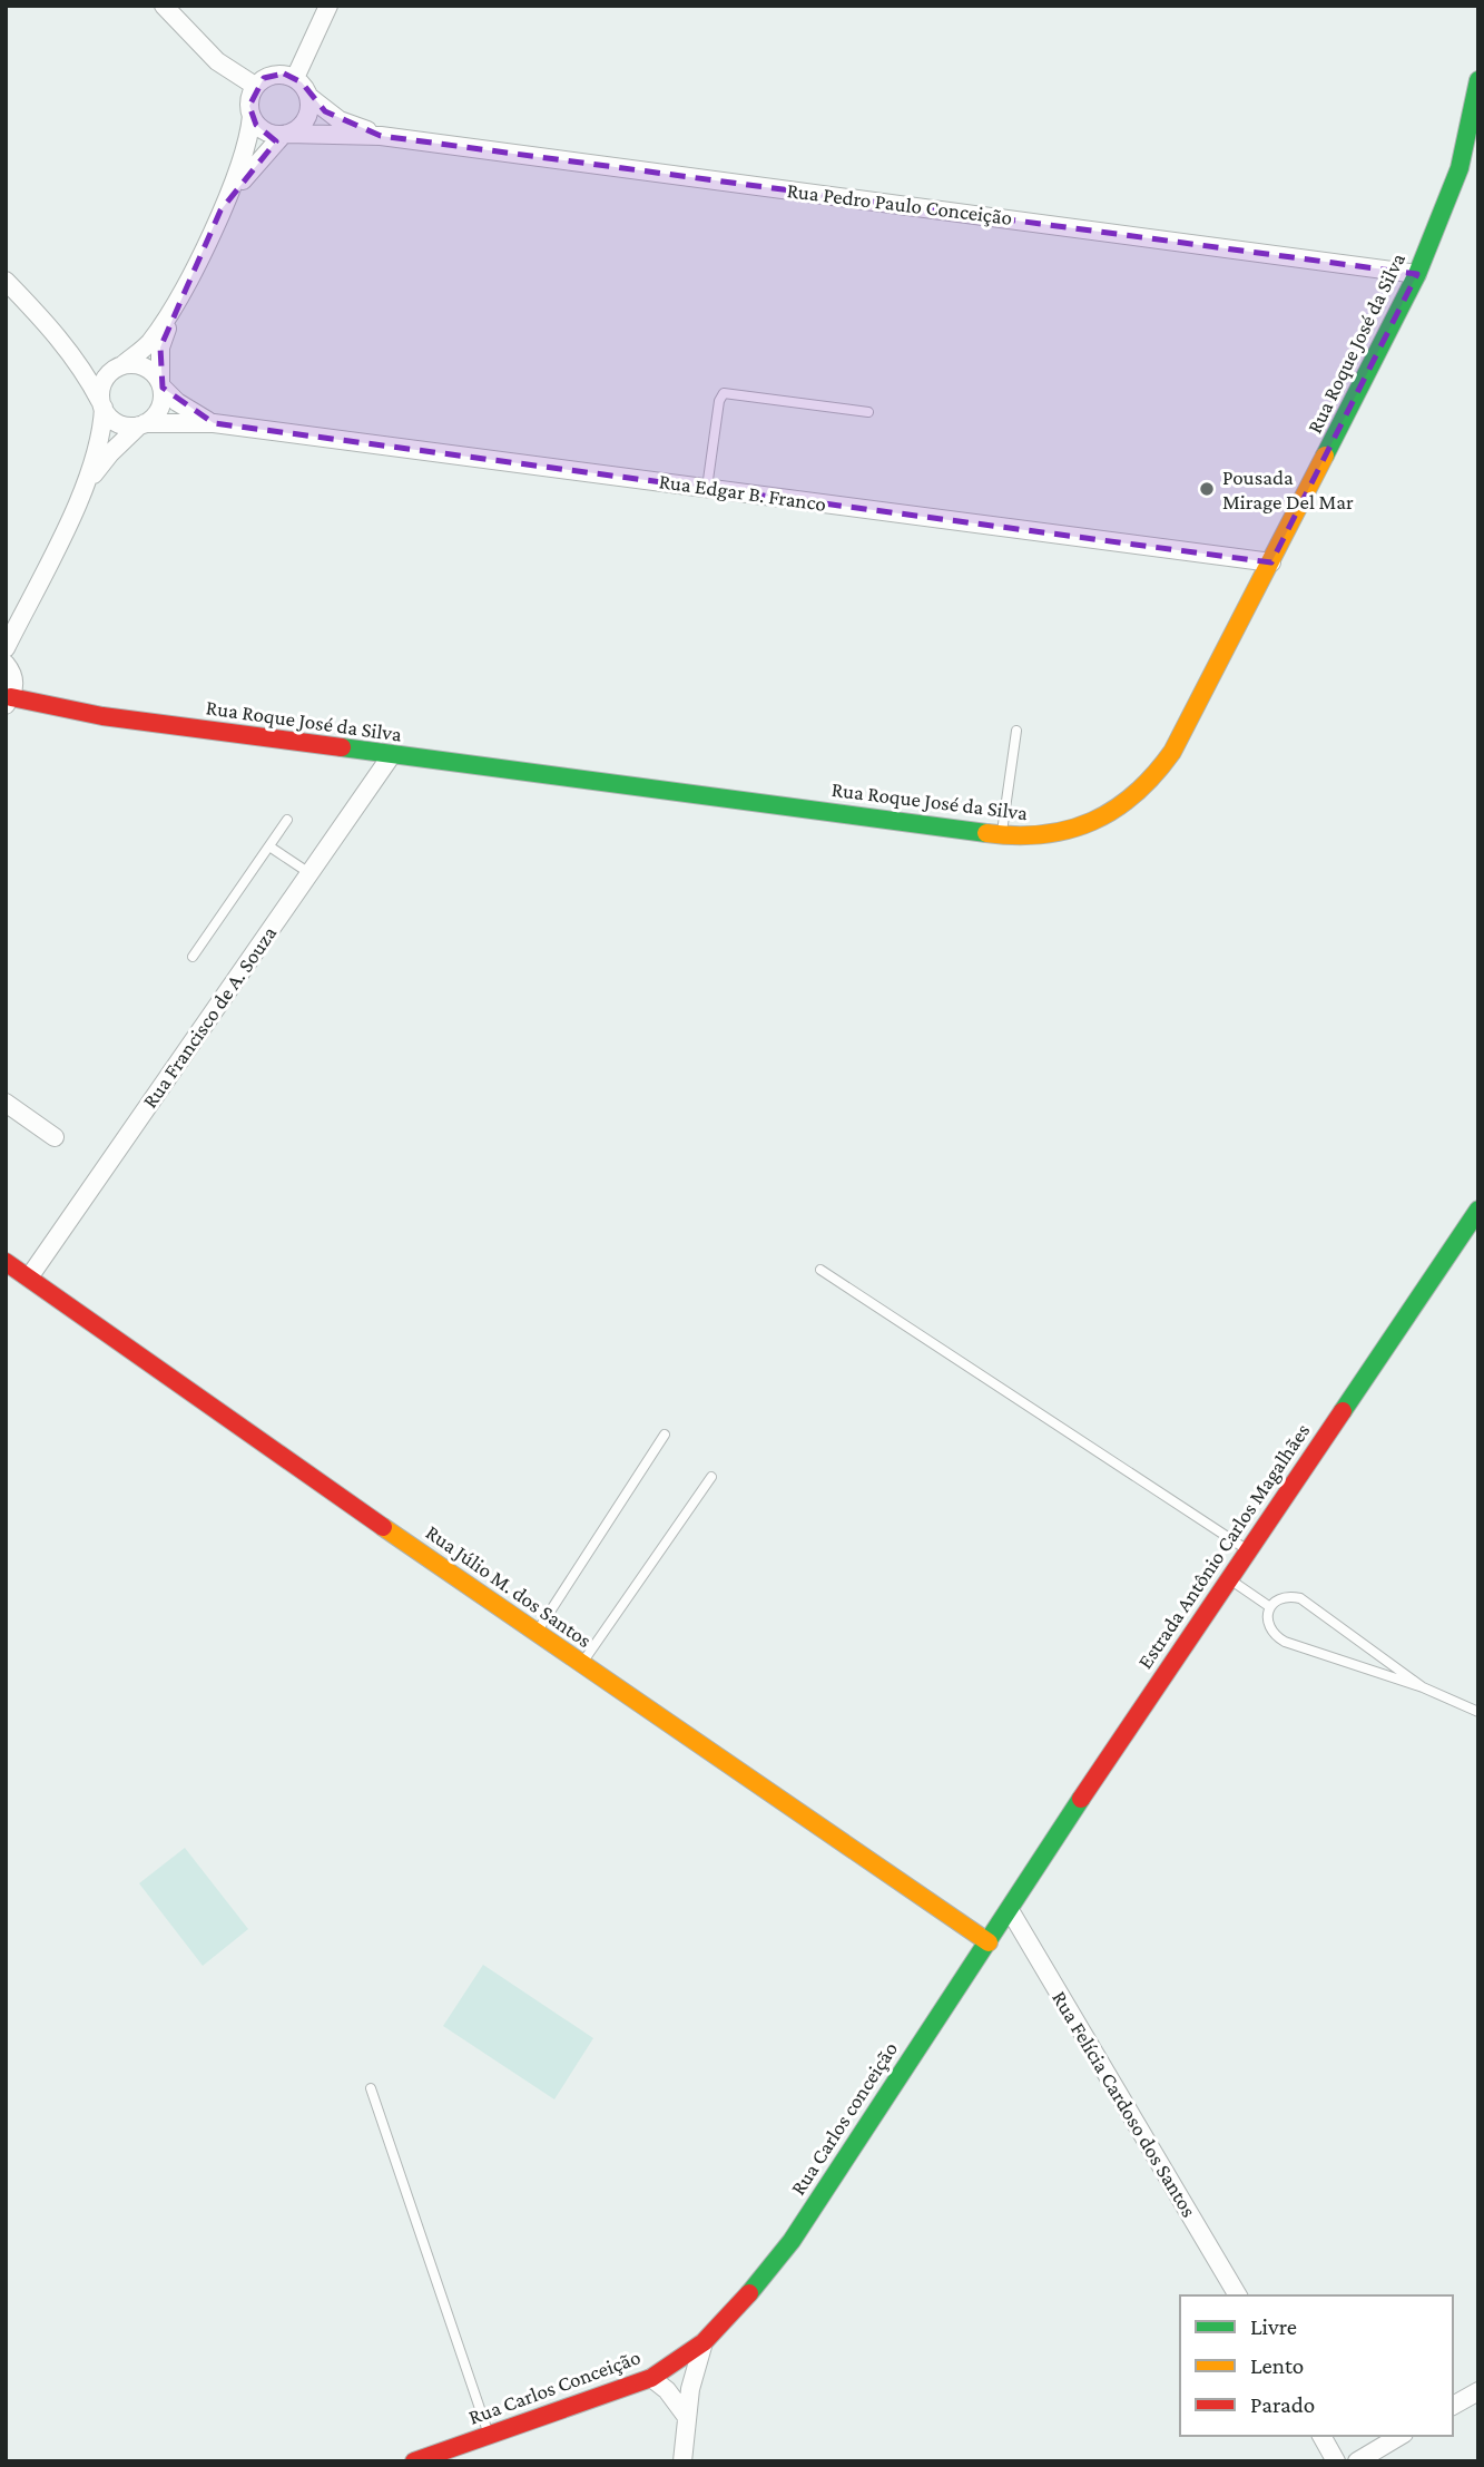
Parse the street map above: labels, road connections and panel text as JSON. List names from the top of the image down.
{
  "streets": {
    "street": [
      "Rua Pedro Paulo Conceição",
      "Rua Roque José da Silva",
      "Rua Edgar B. Franco",
      "Rua Francisco de A. Souza",
      "Estrada Antônio Carlos Magalhães",
      "Rua Júlio M. dos Santos",
      "Rua Felícia Cardoso dos Santos",
      "Rua Carlos conceição",
      "Rua Carlos Conceição"
    ]
  },
  "crossings": [
    ["Rua Pedro Paulo Conceição", "Rua Roque José da Silva"],
    ["Rua Roque José da Silva", "Rua Edgar B. Franco"],
    ["Rua Roque José da Silva", "Rua Francisco de A. Souza"],
    ["Rua Francisco de A. Souza", "Rua Júlio M. dos Santos"],
    ["Estrada Antônio Carlos Magalhães", "Rua Felícia Cardoso dos Santos"],
    ["Estrada Antônio Carlos Magalhães", "Rua Carlos conceição"],
    ["Rua Júlio M. dos Santos", "Rua Carlos conceição"],
    ["Rua Felícia Cardoso dos Santos", "Rua Carlos conceição"],
    ["Rua Carlos conceição", "Rua Carlos Conceição"]
  ],
  "places": ["Pousada Mirage Del Mar"],
  "legend": ["Livre", "Lento", "Parado"]
}
